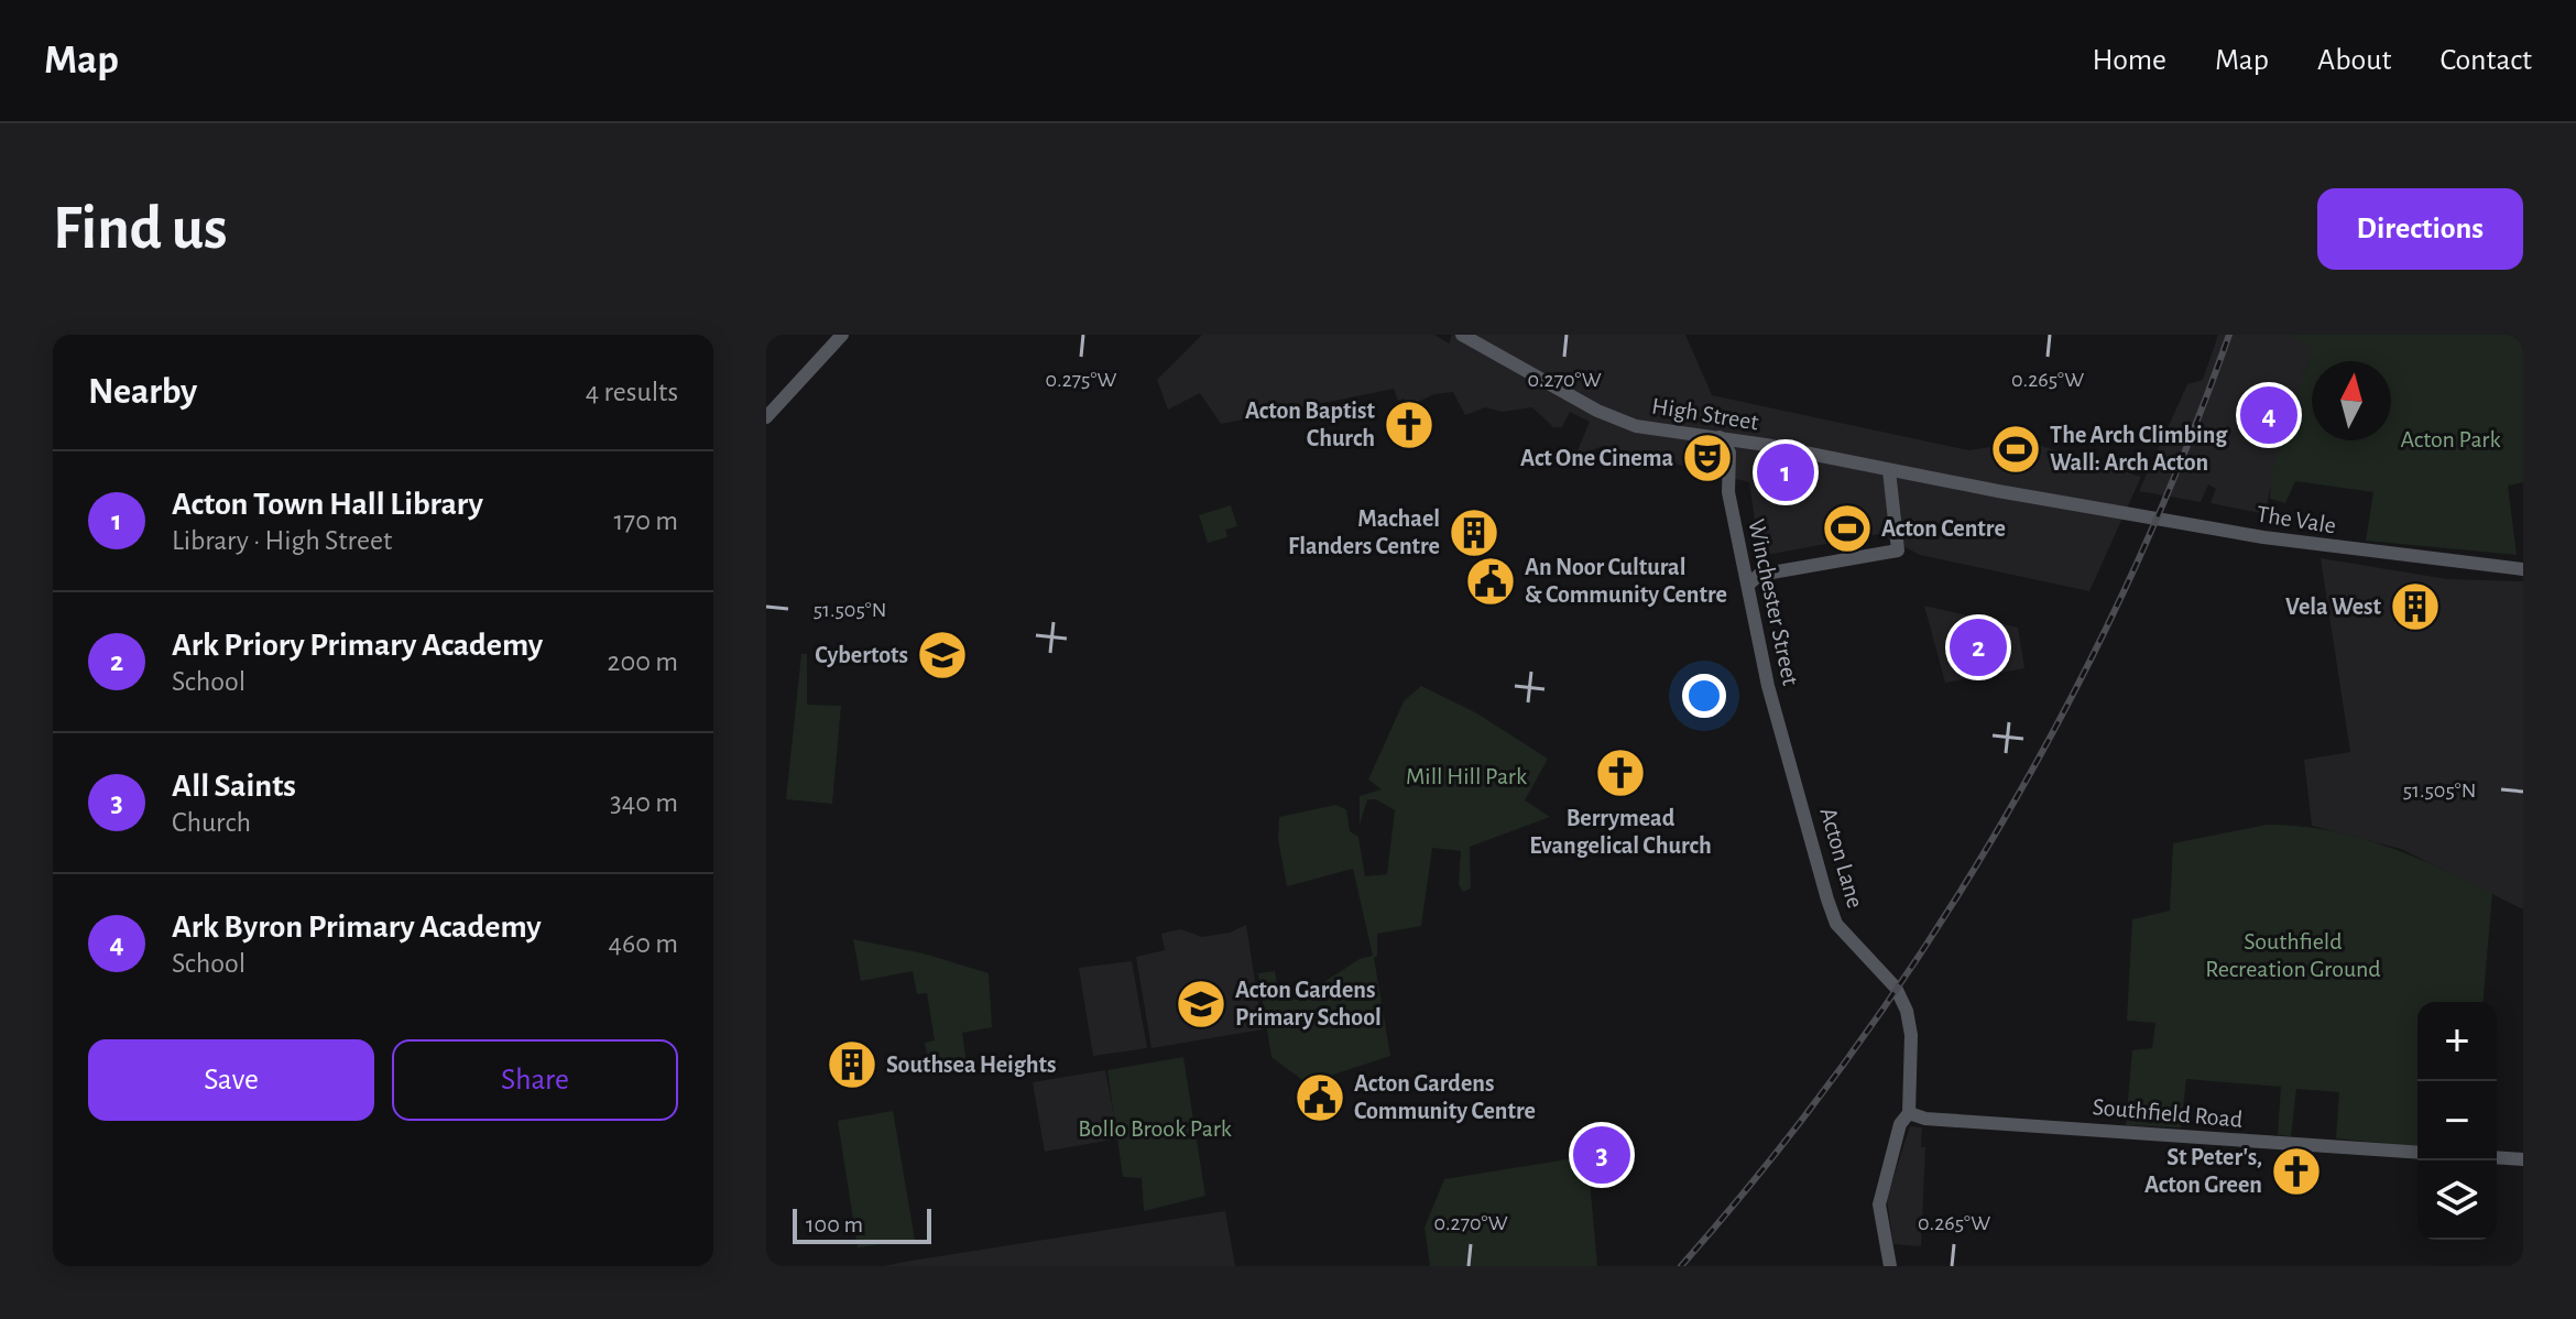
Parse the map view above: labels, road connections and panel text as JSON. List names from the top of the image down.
{
  "streets": {
    "main road": [
      "High Street",
      "The Vale",
      "Winchester Street",
      "Acton Lane",
      "Southfield Road"
    ]
  },
  "crossings": [
    ["High Street", "The Vale"],
    ["High Street", "Winchester Street"],
    ["Winchester Street", "Acton Lane"],
    ["Acton Lane", "Southfield Road"]
  ],
  "parks": [
    "Acton Park",
    "Mill Hill Park",
    "Southfield Recreation Ground",
    "Bollo Brook Park"
  ],
  "places": {
    "church": ["Acton Baptist Church", "Berrymead Evangelical Church", "St Peter's, Acton Green"],
    "sports": ["The Arch Climbing Wall: Arch Acton", "Acton Centre"],
    "theatre": ["Act One Cinema"],
    "building": ["Machael Flanders Centre", "Vela West", "Southsea Heights"],
    "public building": ["An Noor Cultural & Community Centre", "Acton Gardens Community Centre"],
    "school or university": ["Cybertots", "Acton Gardens Primary School"]
  },
  "scale_bar": "100 m",
  "north": "top",
  "page": {
    "header": "Map",
    "nav": [
      "Home",
      "Map",
      "About",
      "Contact"
    ],
    "buttons": [
      "Directions",
      ["Save", "Share"]
    ],
    "title": "Find us",
    "heading": ["Nearby", "4 results"],
    "pins": [
      "4",
      "1",
      "2",
      "3"
    ],
    "list": [
      {
        "mark": "1",
        "name": "Acton Town Hall Library",
        "note": "Library · High Street",
        "value": "170 m"
      },
      {
        "mark": "2",
        "name": "Ark Priory Primary Academy",
        "note": "School",
        "value": "200 m"
      },
      {
        "mark": "3",
        "name": "All Saints",
        "note": "Church",
        "value": "340 m"
      },
      {
        "mark": "4",
        "name": "Ark Byron Primary Academy",
        "note": "School",
        "value": "460 m"
      }
    ],
    "map_buttons": ["+", "−"],
    "scale": "100 m"
  },
  "coordinates": [
    "0.275°W",
    "0.270°W",
    "0.265°W",
    "51.505°N"
  ]
}
